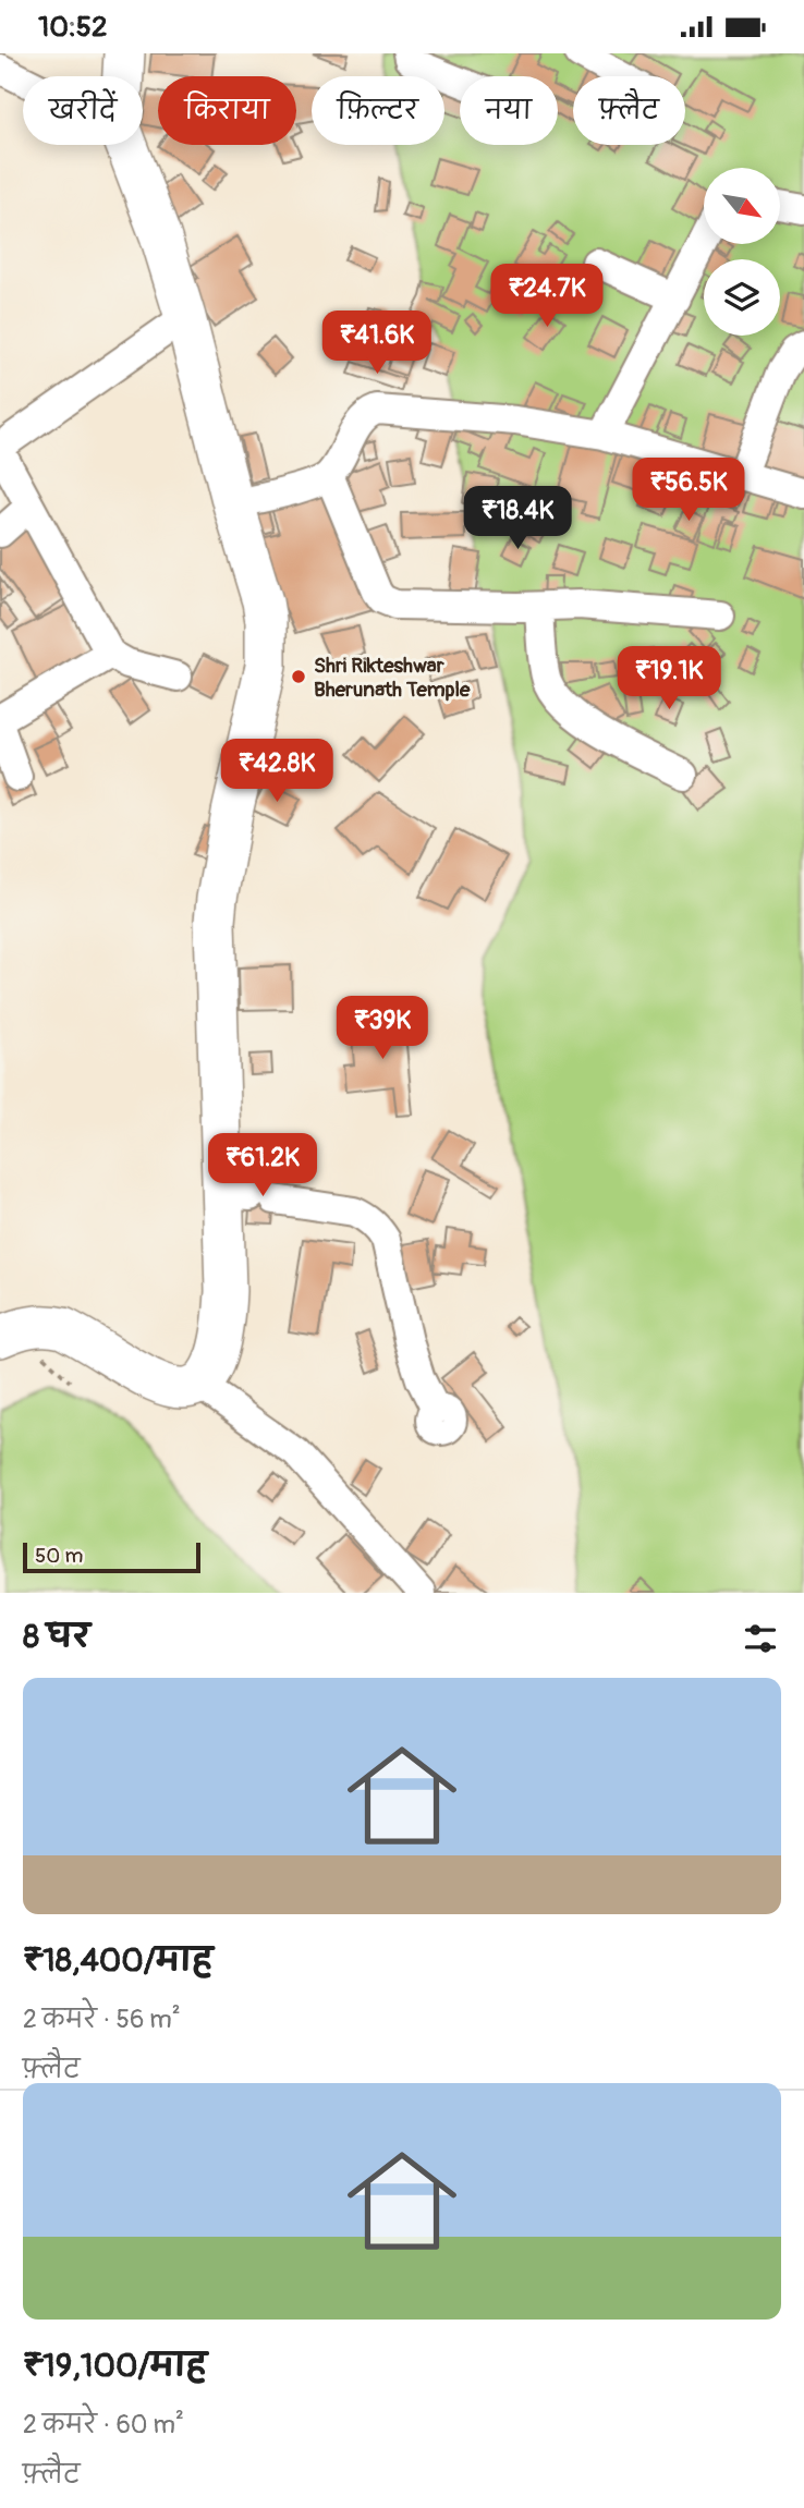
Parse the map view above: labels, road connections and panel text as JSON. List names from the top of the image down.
{
  "places": ["Shri Rikteshwar Bherunath Temple"],
  "scale_bar": "50 m",
  "north": "bottom right",
  "page": {
    "status": "10:52",
    "chip": [
      "खरीदें",
      "किराया",
      "फ़िल्टर",
      "नया",
      "फ़्लैट"
    ],
    "price": [
      "₹24.7K",
      "₹41.6K",
      "₹56.5K",
      "₹18.4K",
      "₹19.1K",
      "₹42.8K",
      "₹39K",
      "₹61.2K"
    ],
    "scale": "50 m",
    "heading": "8 घर",
    "list": [
      {
        "name": "₹18,400/माह",
        "note": "2 कमरे · 56 m² · फ़्लैट"
      },
      {
        "name": "₹19,100/माह",
        "note": "2 कमरे · 60 m² · फ़्लैट"
      }
    ]
  }
}
